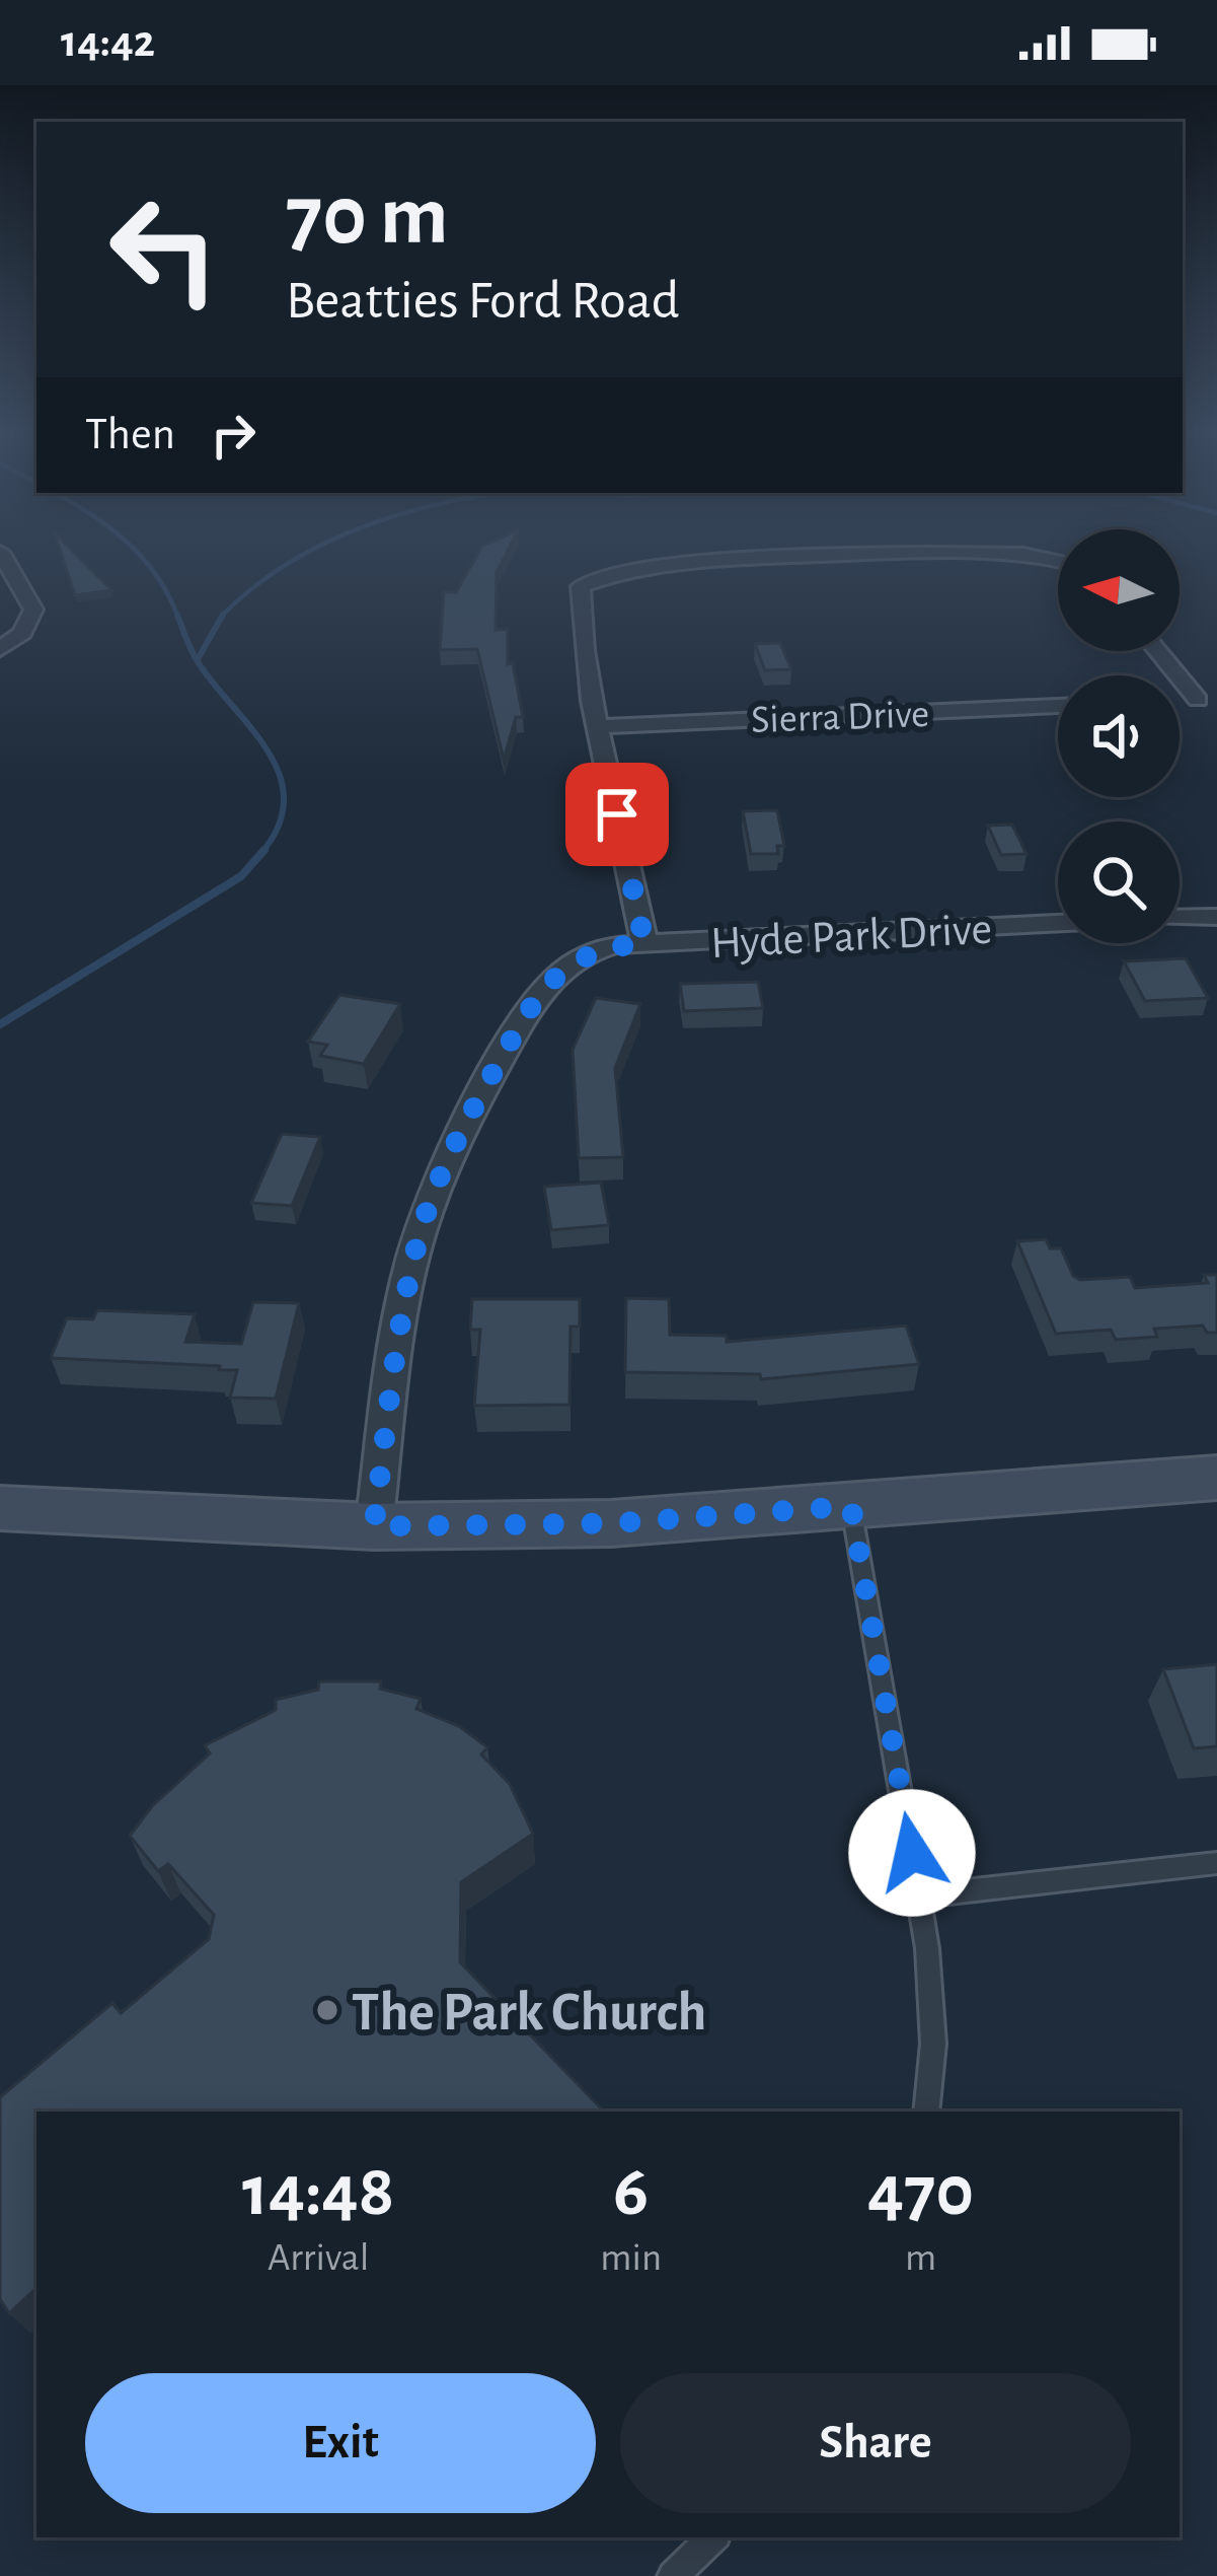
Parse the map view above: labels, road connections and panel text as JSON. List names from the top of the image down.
{
  "streets": {
    "street": ["Sierra Drive", "Hyde Park Drive"]
  },
  "places": ["The Park Church"],
  "north": "left",
  "page": {
    "status": "14:42",
    "turn": ["70 m", "Beatties Ford Road"],
    "then": "Then",
    "eta": [
      "14:48",
      "Arrival",
      "6",
      "min",
      "470",
      "m"
    ],
    "buttons": ["Exit", "Share"]
  }
}
